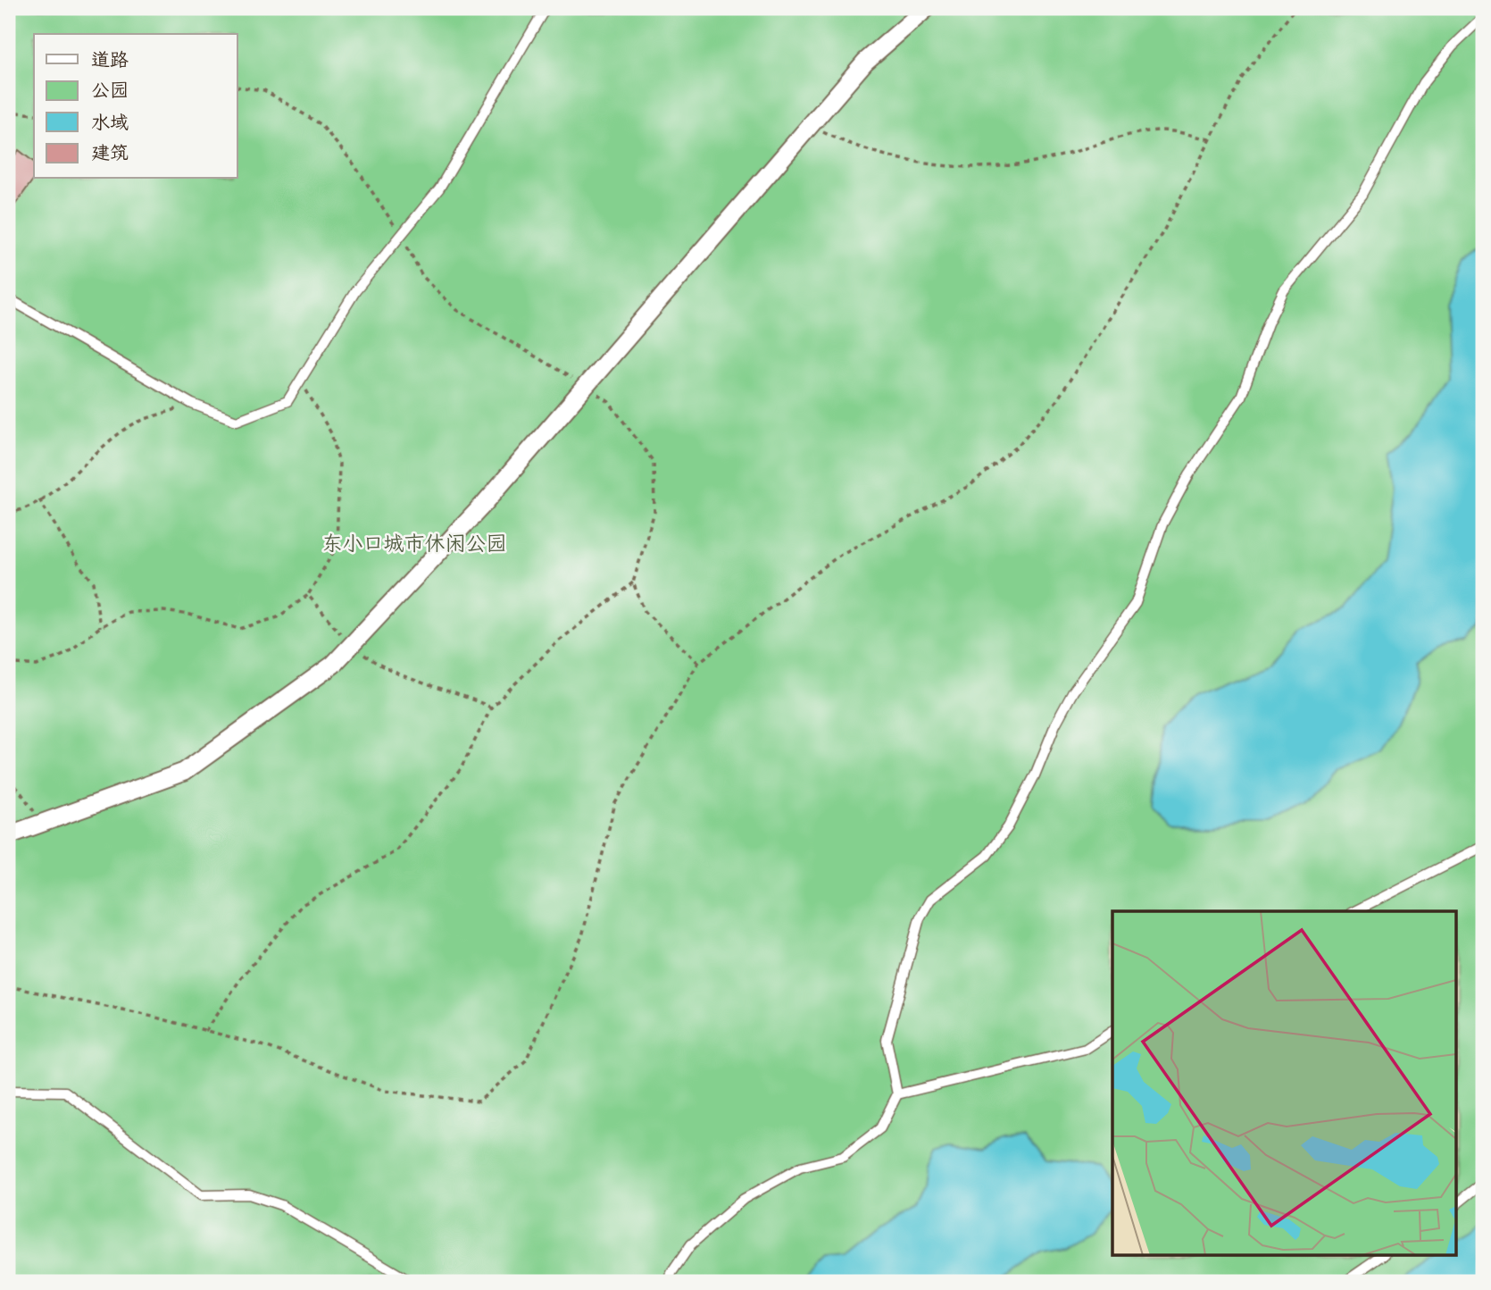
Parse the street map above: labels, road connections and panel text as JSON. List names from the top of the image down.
{
  "parks": ["东小口城市休闲公园"],
  "legend": [
    "道路",
    "公园",
    "水域",
    "建筑"
  ]
}
